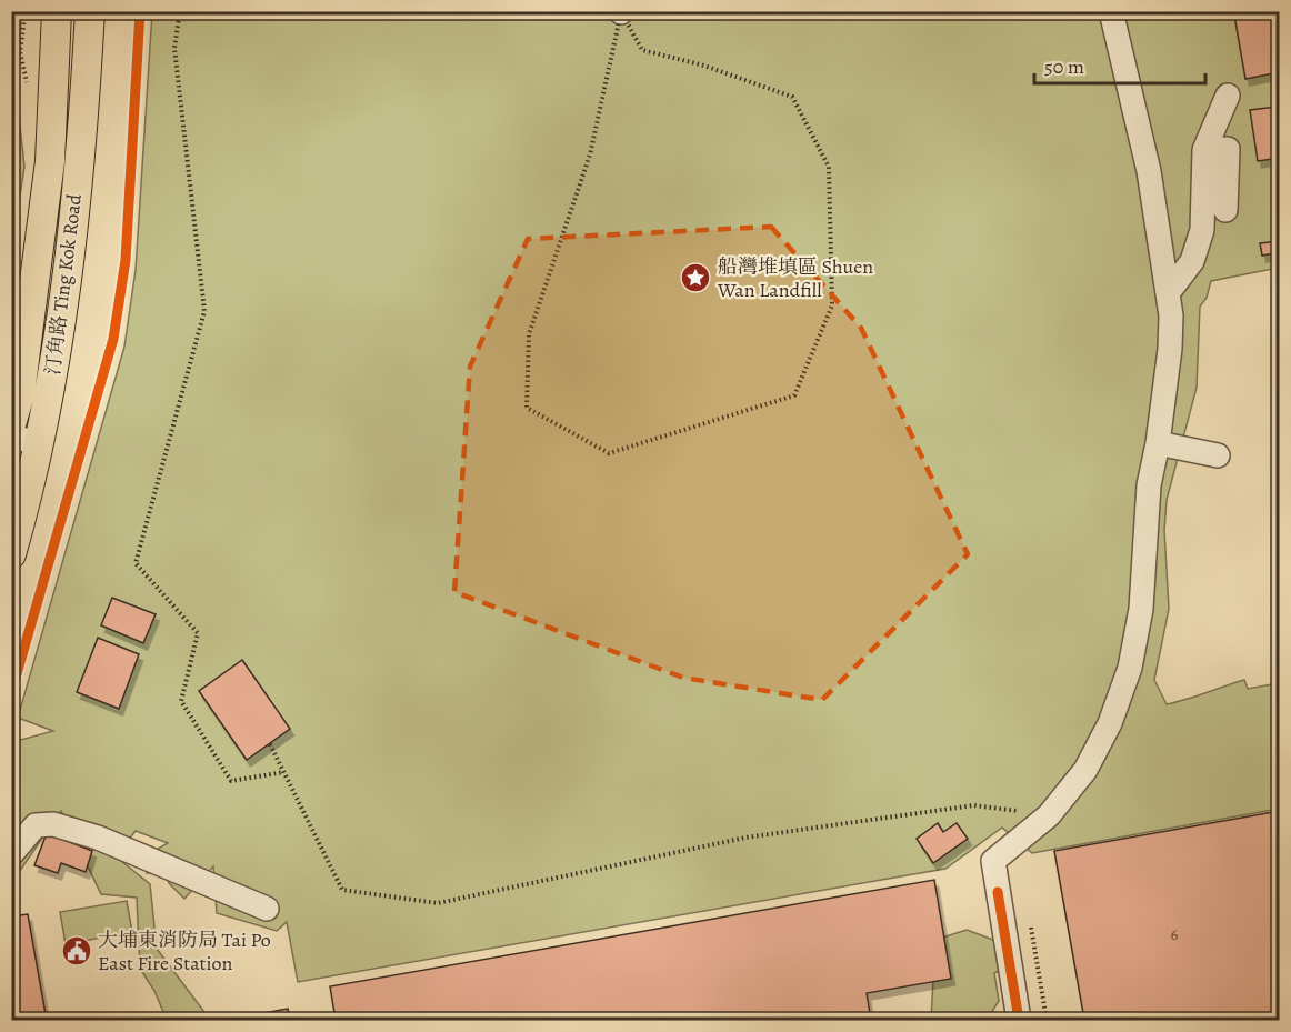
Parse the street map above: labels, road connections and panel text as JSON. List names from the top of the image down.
{
  "streets": {
    "main road": ["汀角路 Ting Kok Road"]
  },
  "places": {
    "place": ["船灣堆填區 Shuen Wan Landfill"],
    "public building": ["大埔東消防局 Tai Po East Fire Station"]
  },
  "house_numbers": ["6"],
  "scale_bar": "50 m"
}
